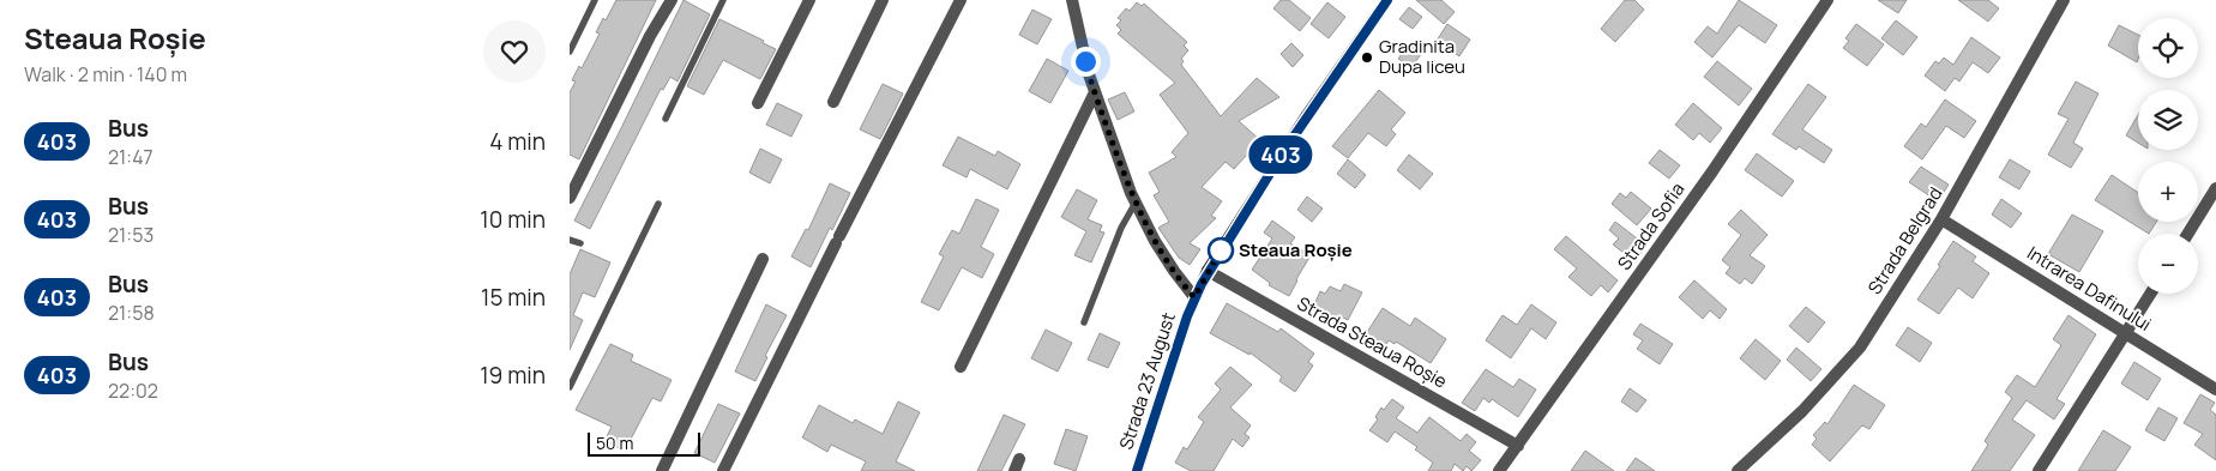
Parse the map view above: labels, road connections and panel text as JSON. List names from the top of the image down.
{
  "streets": {
    "main road": ["Strada 23 August"],
    "street": [
      "Strada Sofia",
      "Strada Belgrad",
      "Intrarea Dafinului",
      "Strada Steaua Roșie"
    ]
  },
  "crossings": [
    ["Strada Sofia", "Strada Steaua Roșie"],
    ["Strada Belgrad", "Intrarea Dafinului"],
    ["Strada Steaua Roșie", "Strada 23 August"]
  ],
  "places": ["Gradinita Dupa liceu", "Steaua Roșie"],
  "lines": ["bus line 403"],
  "scale_bar": "50 m",
  "page": {
    "heading": ["Steaua Roșie", "Walk · 2 min · 140 m"],
    "on_map": "403",
    "map_buttons": ["+", "−"],
    "list": [
      {
        "mark": "403",
        "name": "Bus",
        "note": "21:47",
        "value": "4 min"
      },
      {
        "mark": "403",
        "name": "Bus",
        "note": "21:53",
        "value": "10 min"
      },
      {
        "mark": "403",
        "name": "Bus",
        "note": "21:58",
        "value": "15 min"
      },
      {
        "mark": "403",
        "name": "Bus",
        "note": "22:02",
        "value": "19 min"
      }
    ],
    "scale": "50 m"
  }
}
